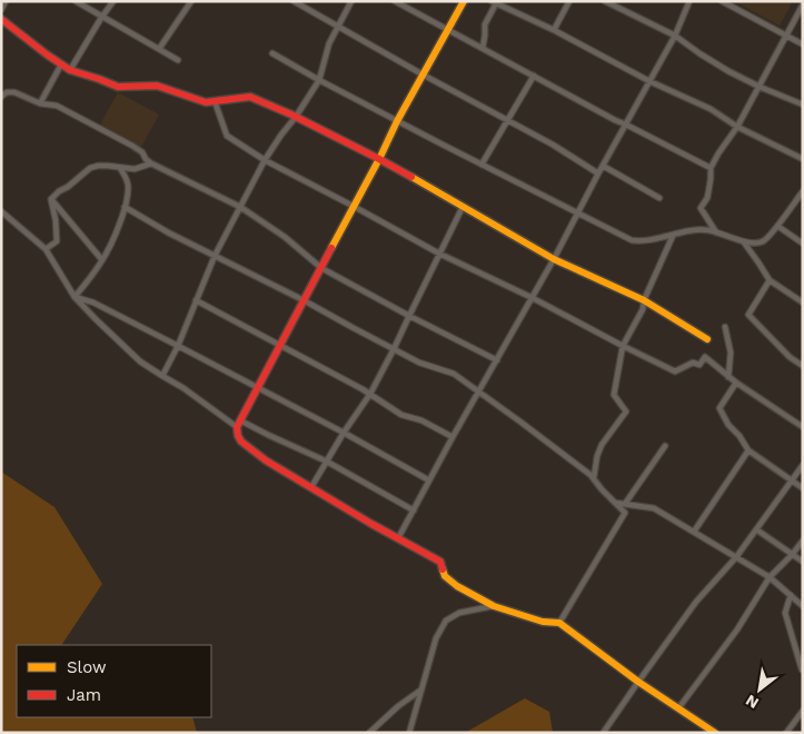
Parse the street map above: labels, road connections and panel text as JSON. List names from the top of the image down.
{
  "legend": ["Slow", "Jam"],
  "north": "bottom left"
}
